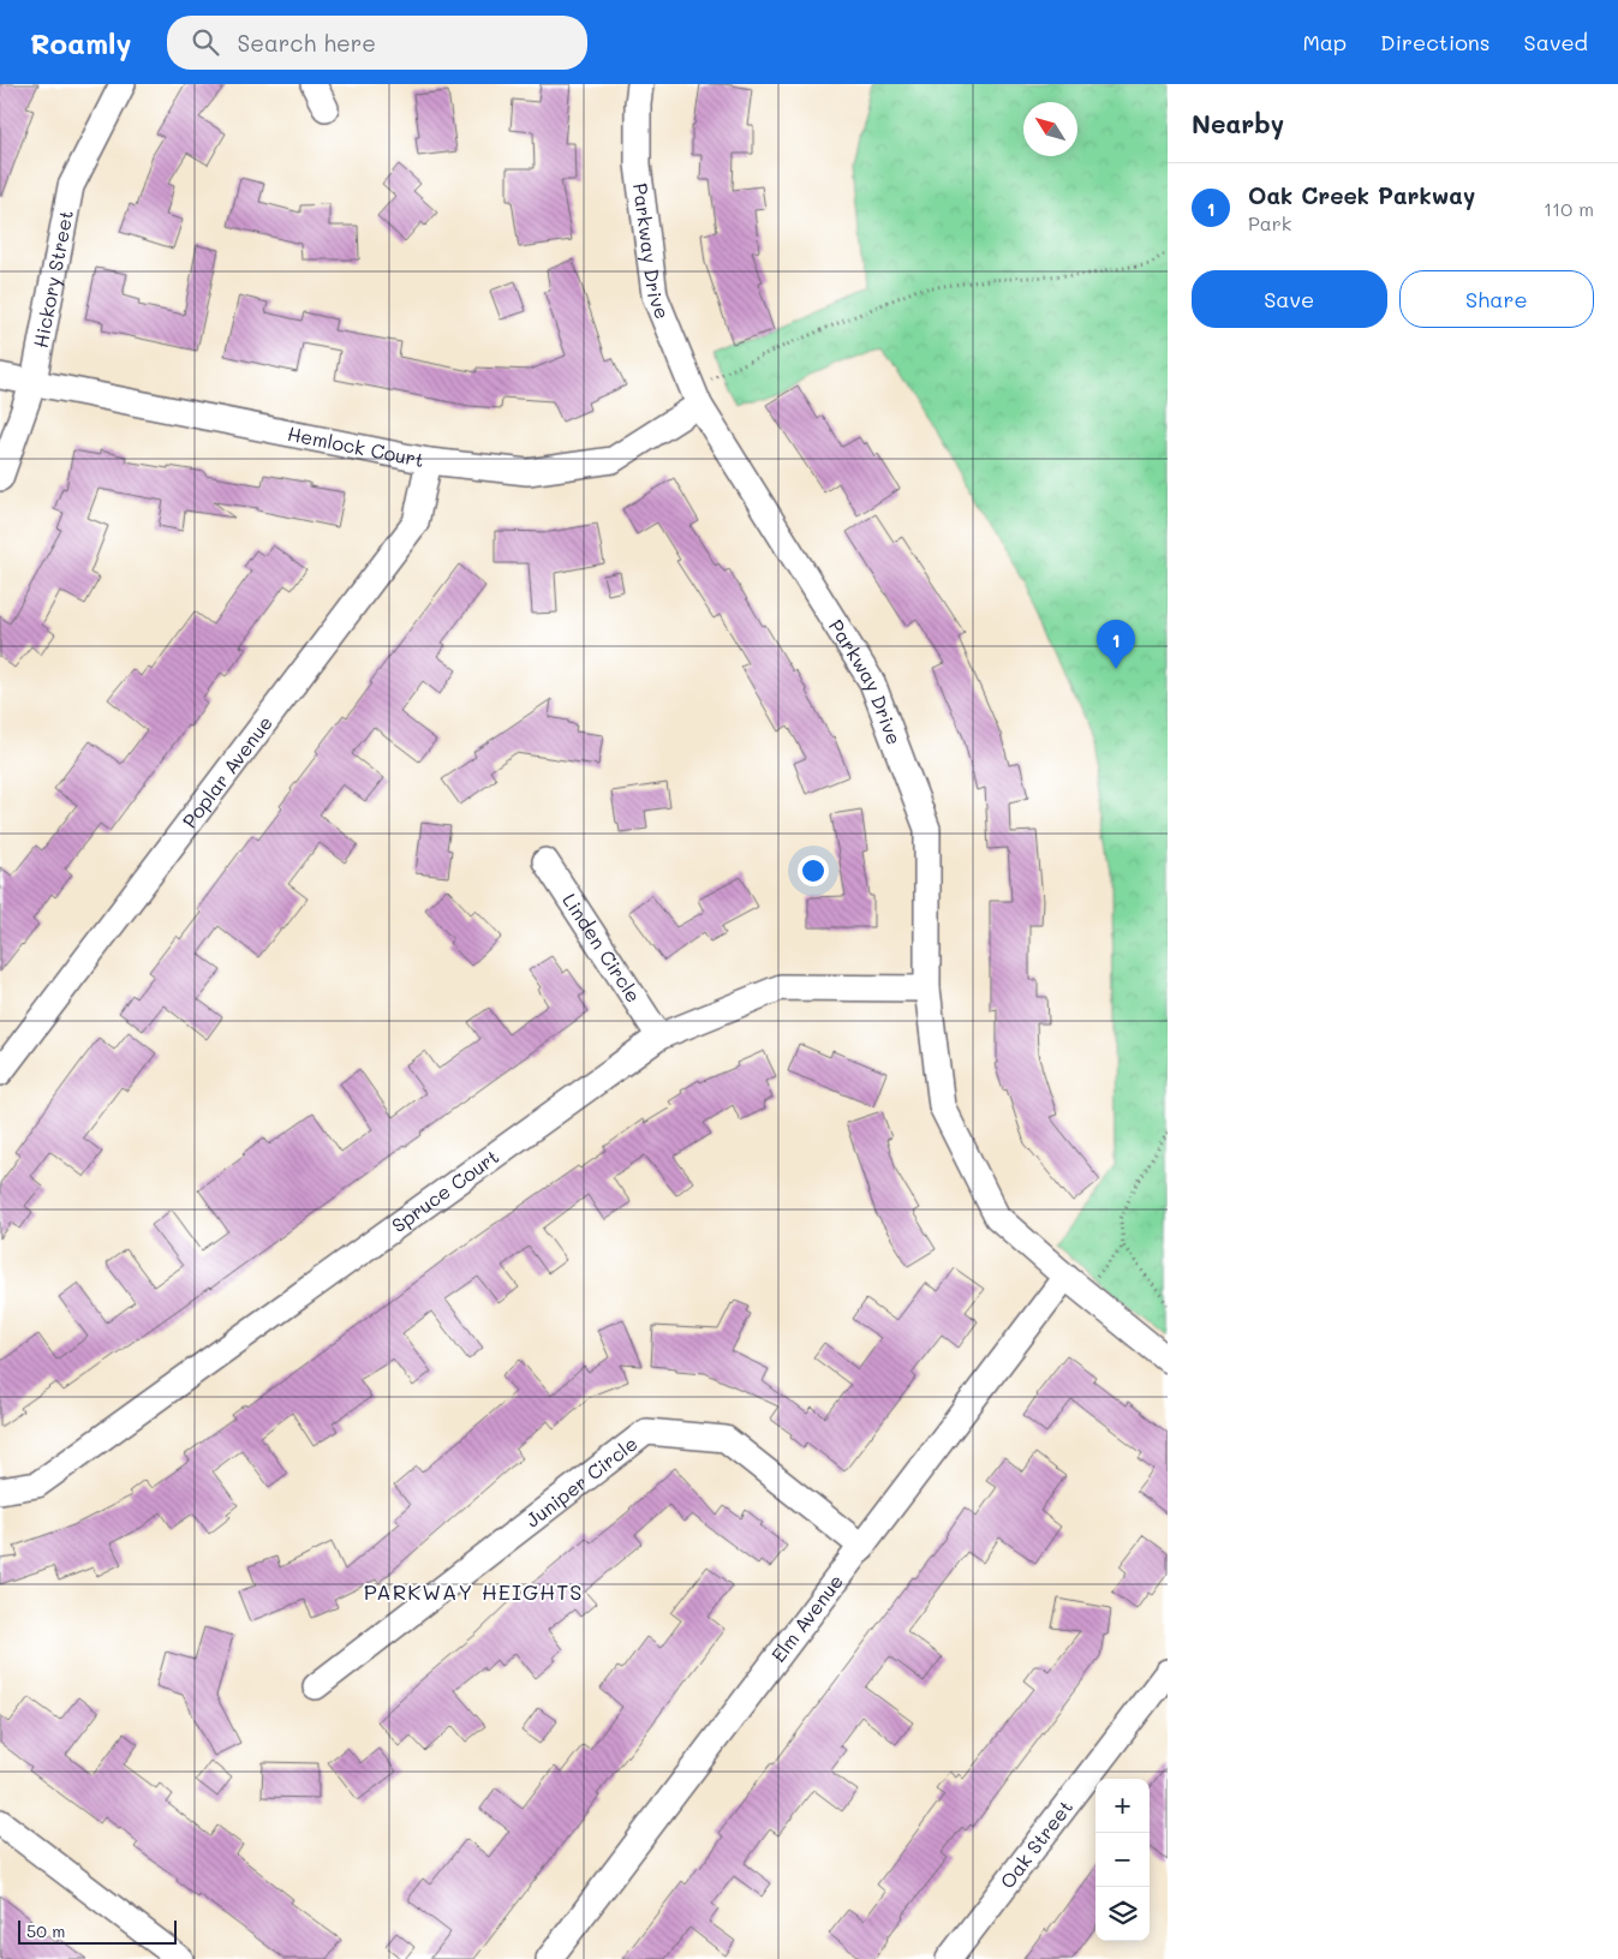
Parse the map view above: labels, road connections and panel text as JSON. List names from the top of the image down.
{
  "streets": {
    "street": [
      "Parkway Drive",
      "Hickory Street",
      "Hemlock Court",
      "Poplar Avenue",
      "Linden Circle",
      "Spruce Court",
      "Juniper Circle",
      "Elm Avenue",
      "Oak Street"
    ]
  },
  "crossings": [
    ["Parkway Drive", "Hemlock Court"],
    ["Parkway Drive", "Spruce Court"],
    ["Parkway Drive", "Elm Avenue"],
    ["Hickory Street", "Hemlock Court"],
    ["Hemlock Court", "Poplar Avenue"],
    ["Linden Circle", "Spruce Court"],
    ["Juniper Circle", "Elm Avenue"]
  ],
  "districts": ["PARKWAY HEIGHTS"],
  "scale_bar": "50 m",
  "north": "top left",
  "page": {
    "header": "Roamly",
    "search": "Search here",
    "nav": ["Map", "Directions", "Saved"],
    "heading": "Nearby",
    "list": [
      {
        "mark": "1",
        "name": "Oak Creek Parkway",
        "note": "Park",
        "value": "110 m"
      }
    ],
    "buttons": ["Save", "Share"],
    "pins": "1",
    "map_buttons": ["+", "−"],
    "scale": "50 m"
  }
}
